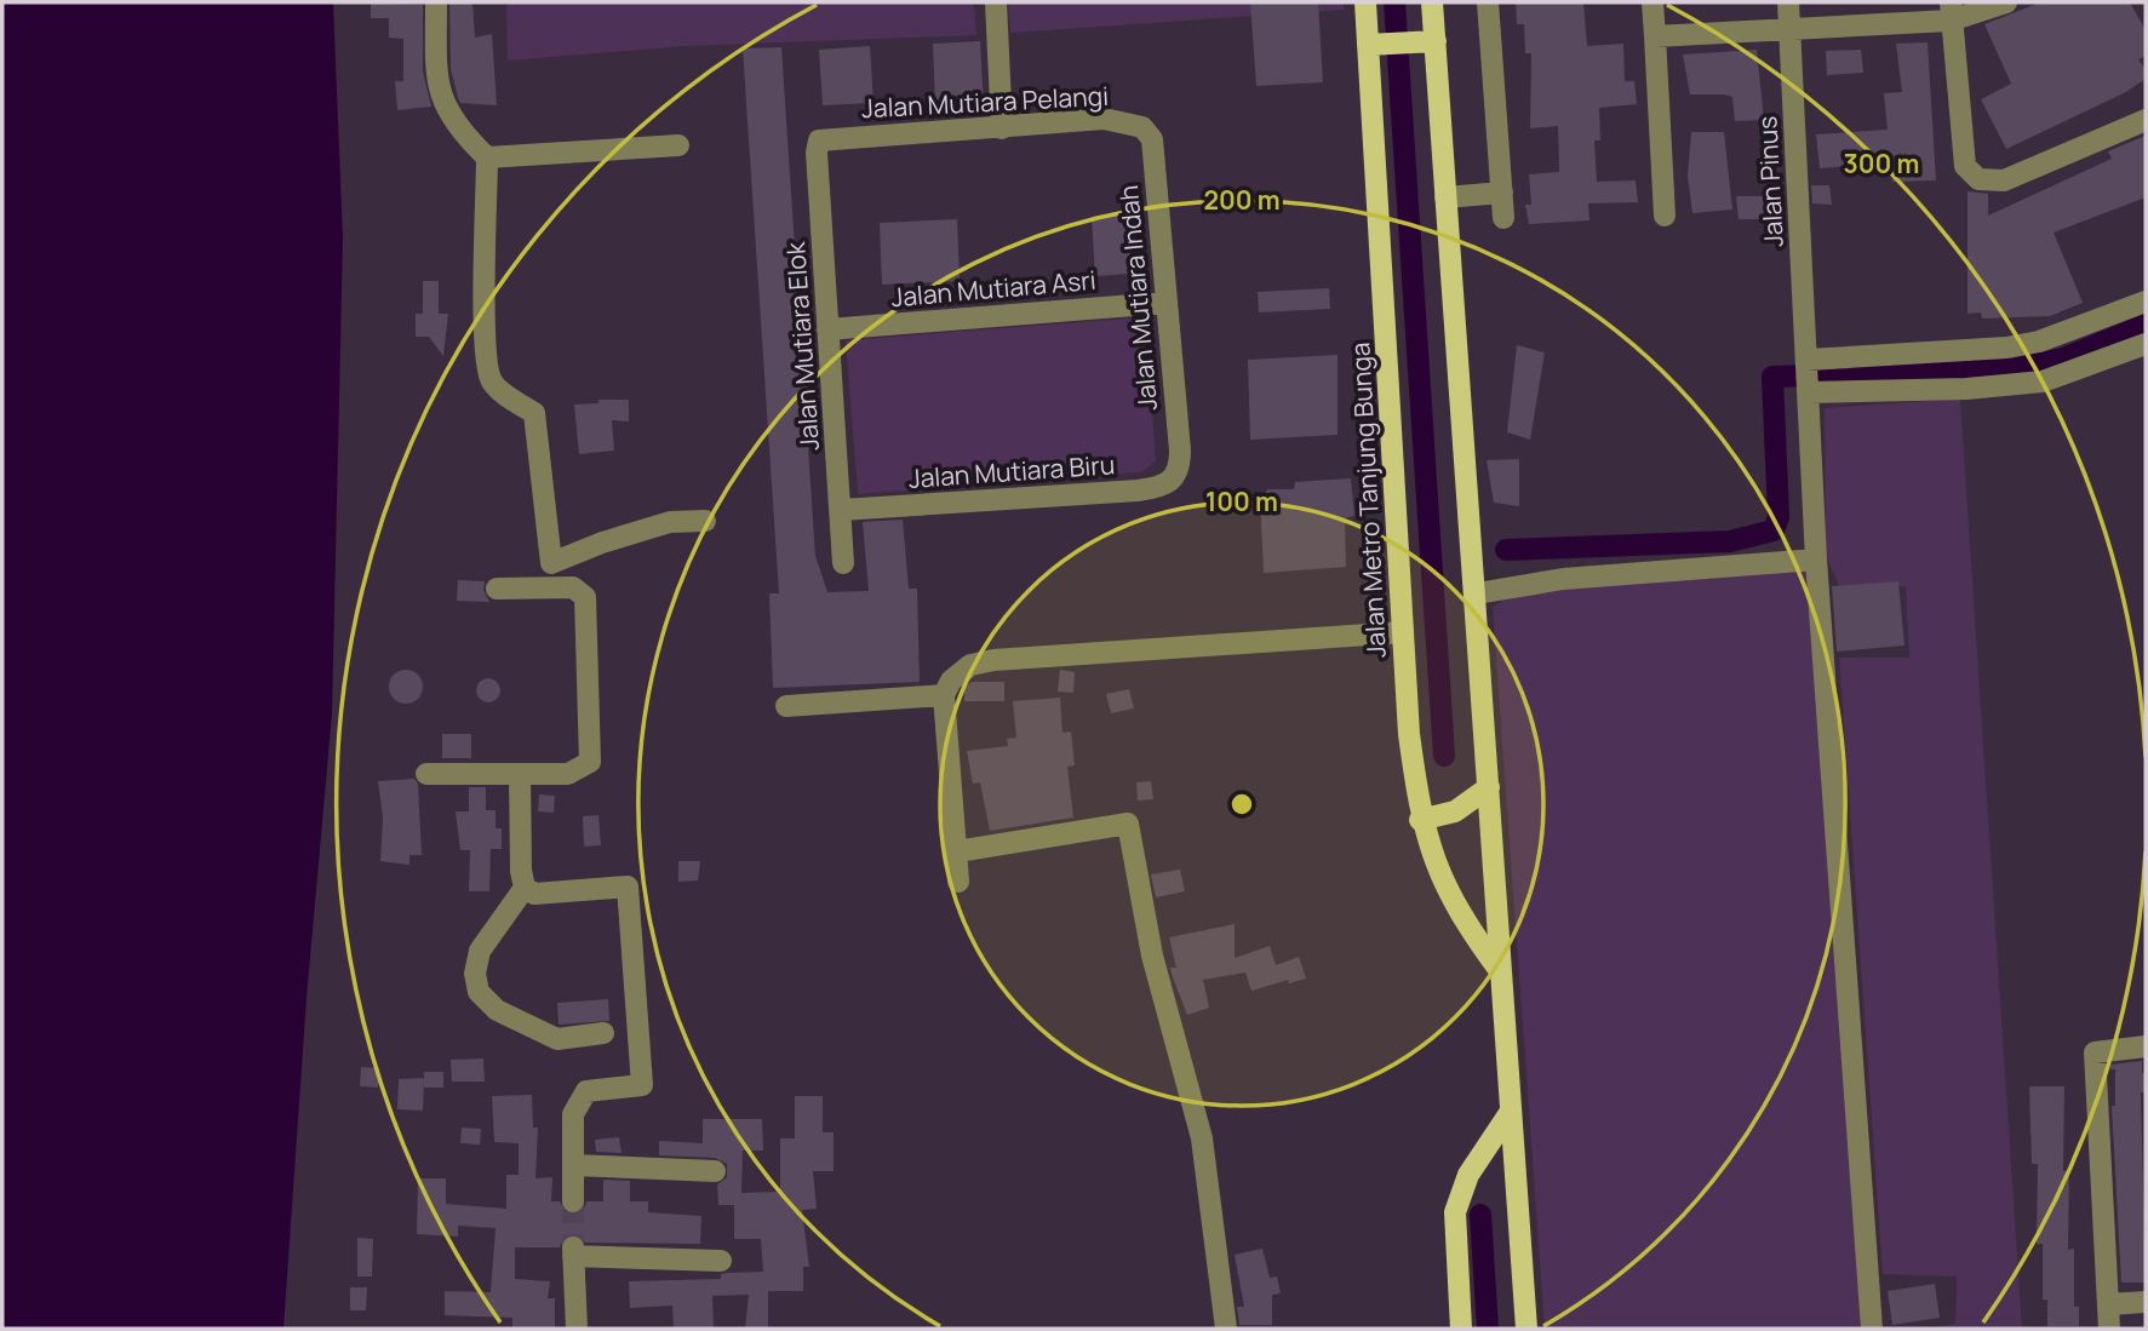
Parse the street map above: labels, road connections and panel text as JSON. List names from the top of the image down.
{
  "streets": {
    "main road": ["Jalan Metro Tanjung Bunga"],
    "street": [
      "Jalan Mutiara Pelangi",
      "Jalan Pinus",
      "Jalan Mutiara Asri",
      "Jalan Mutiara Indah",
      "Jalan Mutiara Elok",
      "Jalan Mutiara Biru"
    ]
  },
  "crossings": [
    ["Jalan Mutiara Pelangi", "Jalan Mutiara Indah"],
    ["Jalan Mutiara Pelangi", "Jalan Mutiara Elok"],
    ["Jalan Mutiara Asri", "Jalan Mutiara Indah"],
    ["Jalan Mutiara Asri", "Jalan Mutiara Elok"],
    ["Jalan Mutiara Indah", "Jalan Mutiara Biru"],
    ["Jalan Mutiara Elok", "Jalan Mutiara Biru"]
  ],
  "rings": ["300 m", "200 m", "100 m"]
}
